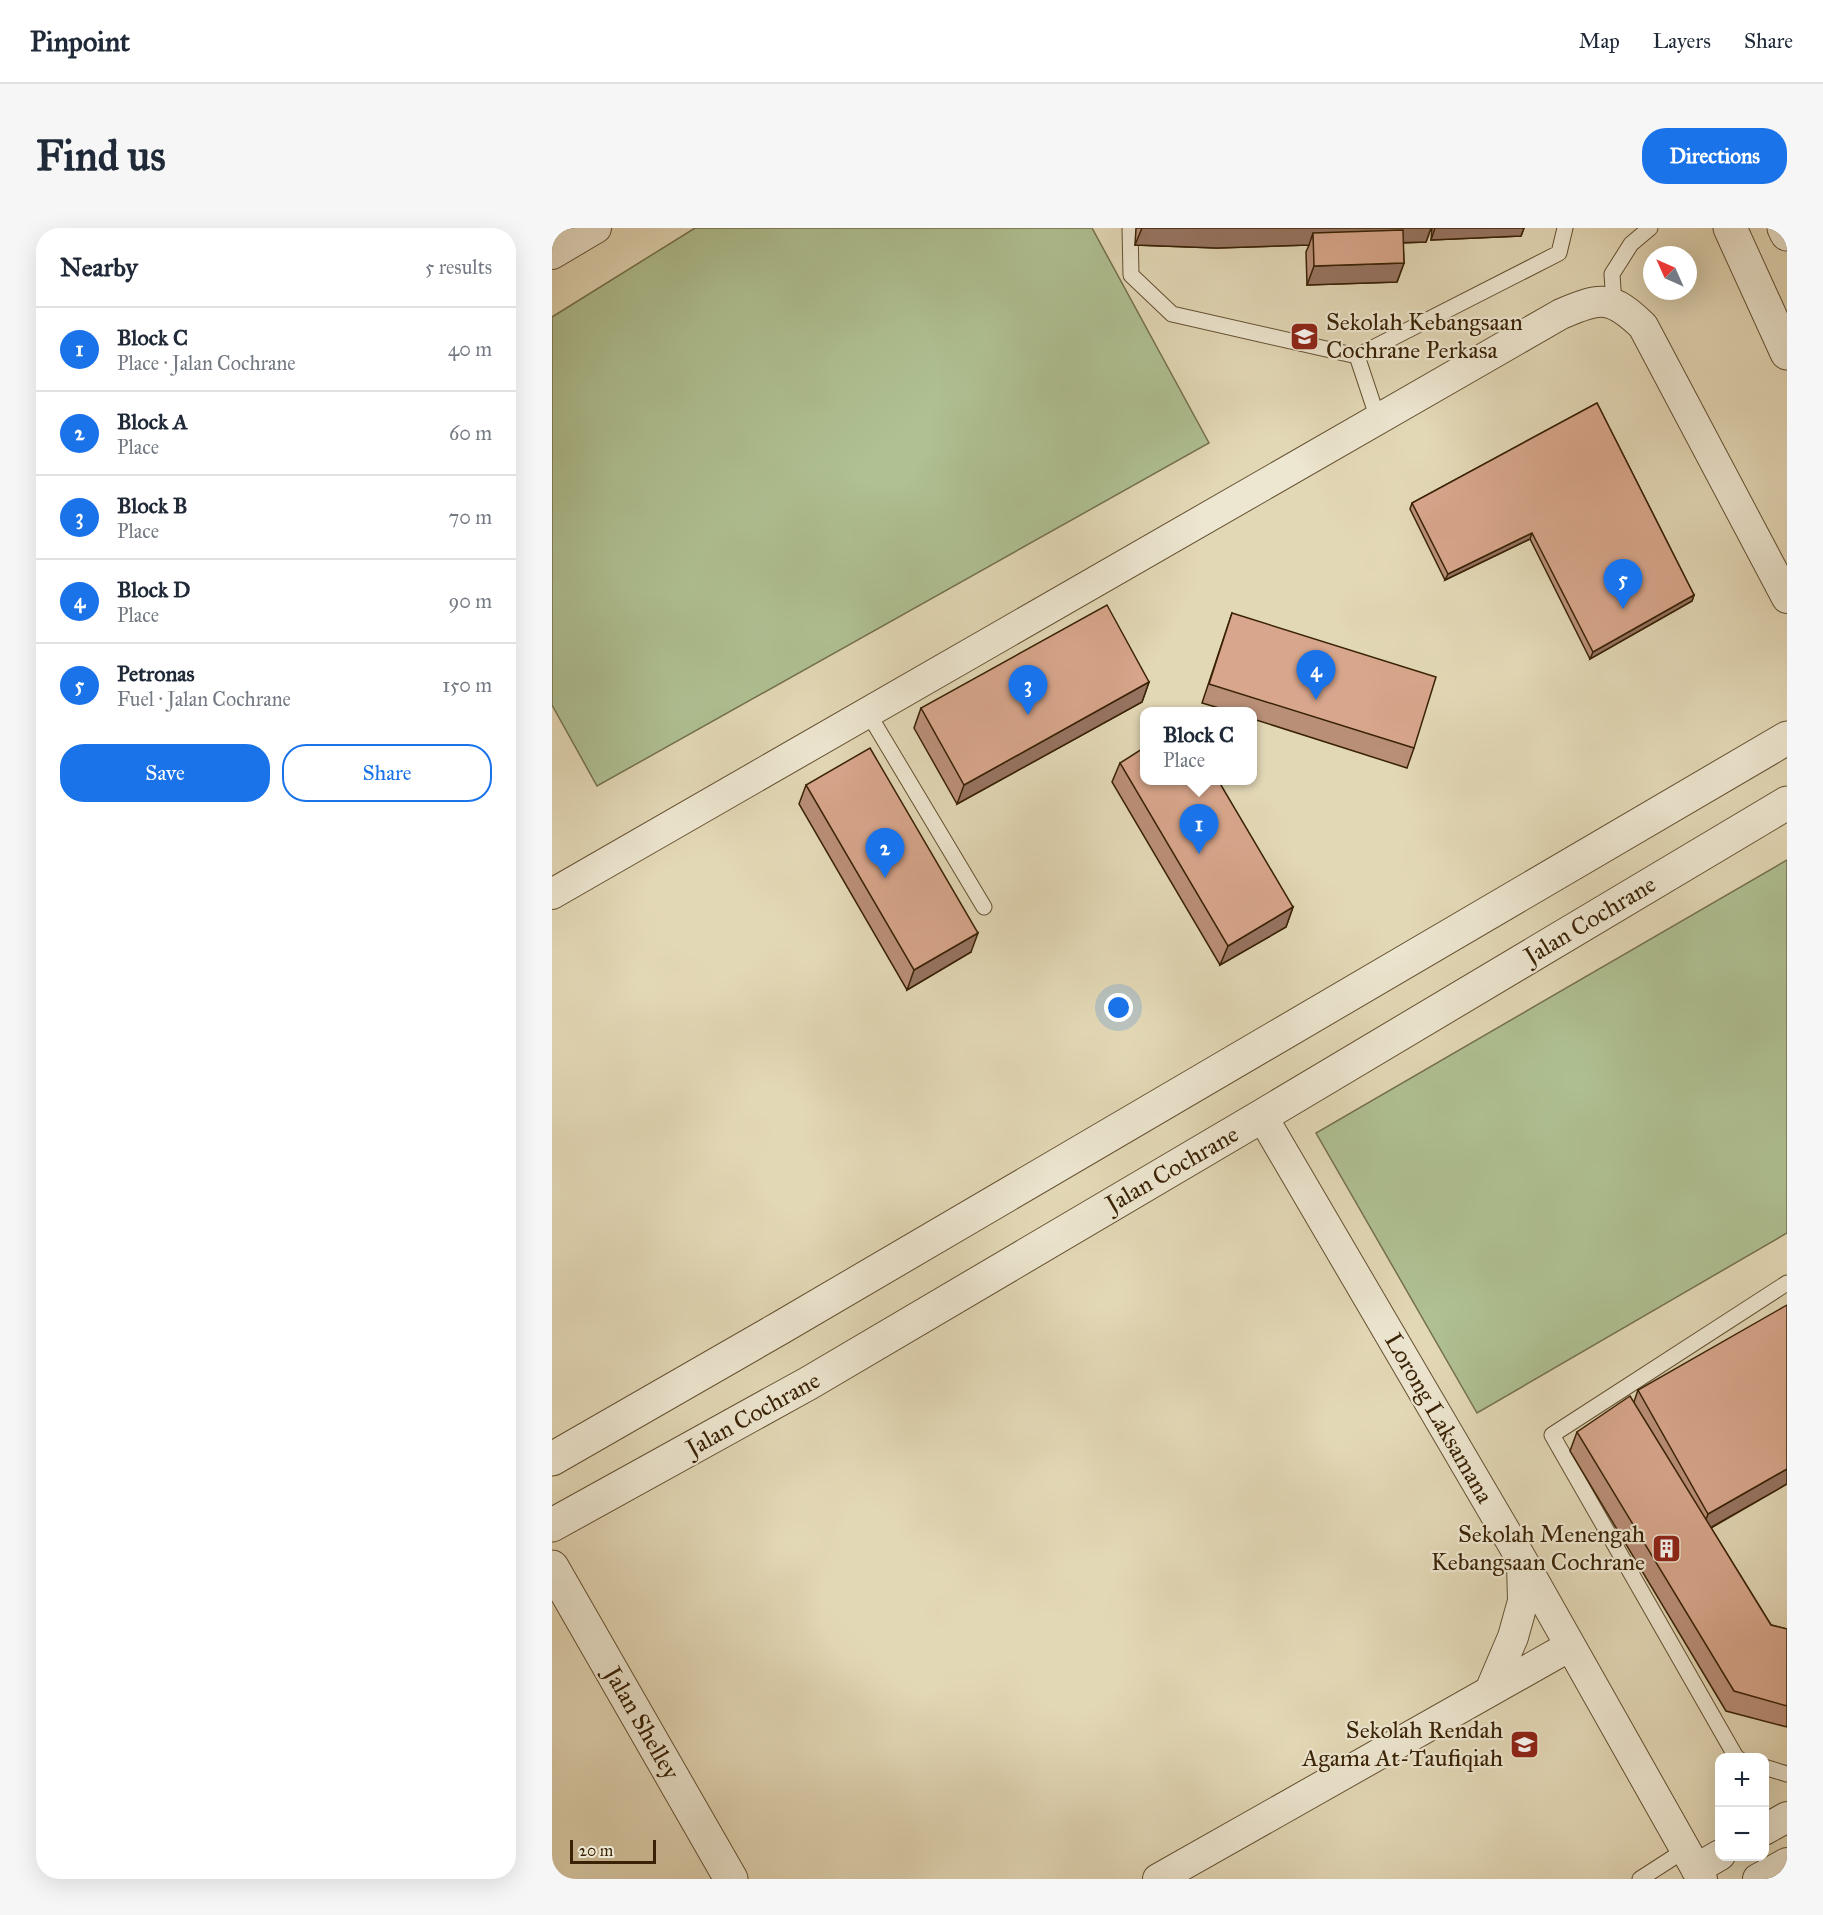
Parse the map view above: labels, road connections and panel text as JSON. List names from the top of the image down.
{
  "streets": {
    "street": ["Jalan Cochrane", "Lorong Laksamana", "Jalan Shelley"]
  },
  "crossings": [
    ["Jalan Cochrane", "Lorong Laksamana"]
  ],
  "places": {
    "school or university": ["Sekolah Kebangsaan Cochrane Perkasa", "Sekolah Rendah Agama At-Taufiqiah"],
    "building": ["Sekolah Menengah Kebangsaan Cochrane"]
  },
  "scale_bar": "20 m",
  "north": "top left",
  "page": {
    "header": "Pinpoint",
    "nav": ["Map", "Layers", "Share"],
    "buttons": [
      "Directions",
      ["Save", "Share"]
    ],
    "title": "Find us",
    "heading": ["Nearby", "5 results"],
    "list": [
      {
        "mark": "1",
        "name": "Block C",
        "note": "Place · Jalan Cochrane",
        "value": "40 m"
      },
      {
        "mark": "2",
        "name": "Block A",
        "note": "Place",
        "value": "60 m"
      },
      {
        "mark": "3",
        "name": "Block B",
        "note": "Place",
        "value": "70 m"
      },
      {
        "mark": "4",
        "name": "Block D",
        "note": "Place",
        "value": "90 m"
      },
      {
        "mark": "5",
        "name": "Petronas",
        "note": "Fuel · Jalan Cochrane",
        "value": "150 m"
      }
    ],
    "pins": [
      "5",
      "4",
      "3",
      "1",
      "2"
    ],
    "popup": ["Block C", "Place"],
    "map_buttons": ["+", "−"],
    "scale": "20 m"
  }
}
